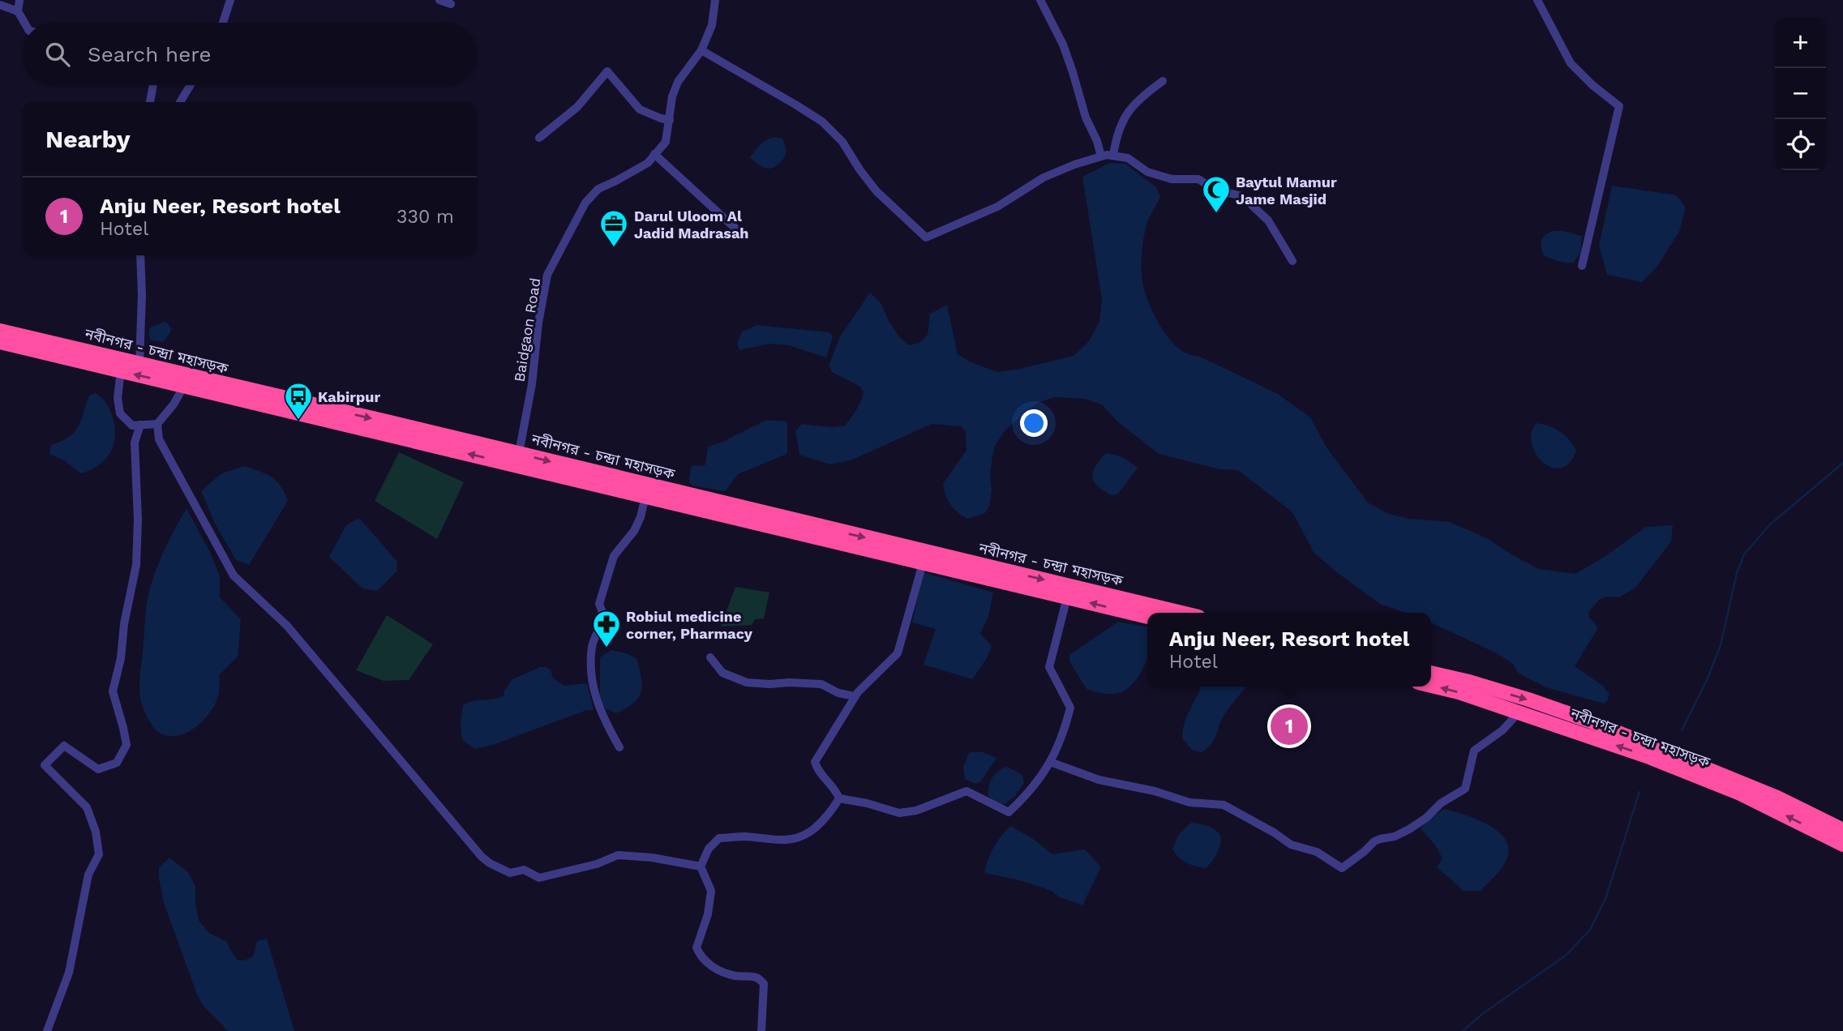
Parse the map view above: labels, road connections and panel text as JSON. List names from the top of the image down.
{
  "streets": {
    "highway": ["নবীনগর - চন্দ্রা মহাসড়ক"],
    "street": ["Baidgaon Road"]
  },
  "crossings": [
    ["Baidgaon Road", "নবীনগর - চন্দ্রা মহাসড়ক"]
  ],
  "places": {
    "mosque": ["Baytul Mamur Jame Masjid"],
    "office": ["Darul Uloom Al Jadid Madrasah"],
    "bus stop": ["Kabirpur"],
    "pharmacy": ["Robiul medicine corner, Pharmacy"]
  },
  "page": {
    "map_buttons": ["+", "−"],
    "search": "Search here",
    "heading": "Nearby",
    "list": [
      {
        "mark": "1",
        "name": "Anju Neer, Resort hotel",
        "note": "Hotel",
        "value": "330 m"
      }
    ],
    "popup": ["Anju Neer, Resort hotel", "Hotel"],
    "pins": "1"
  }
}
